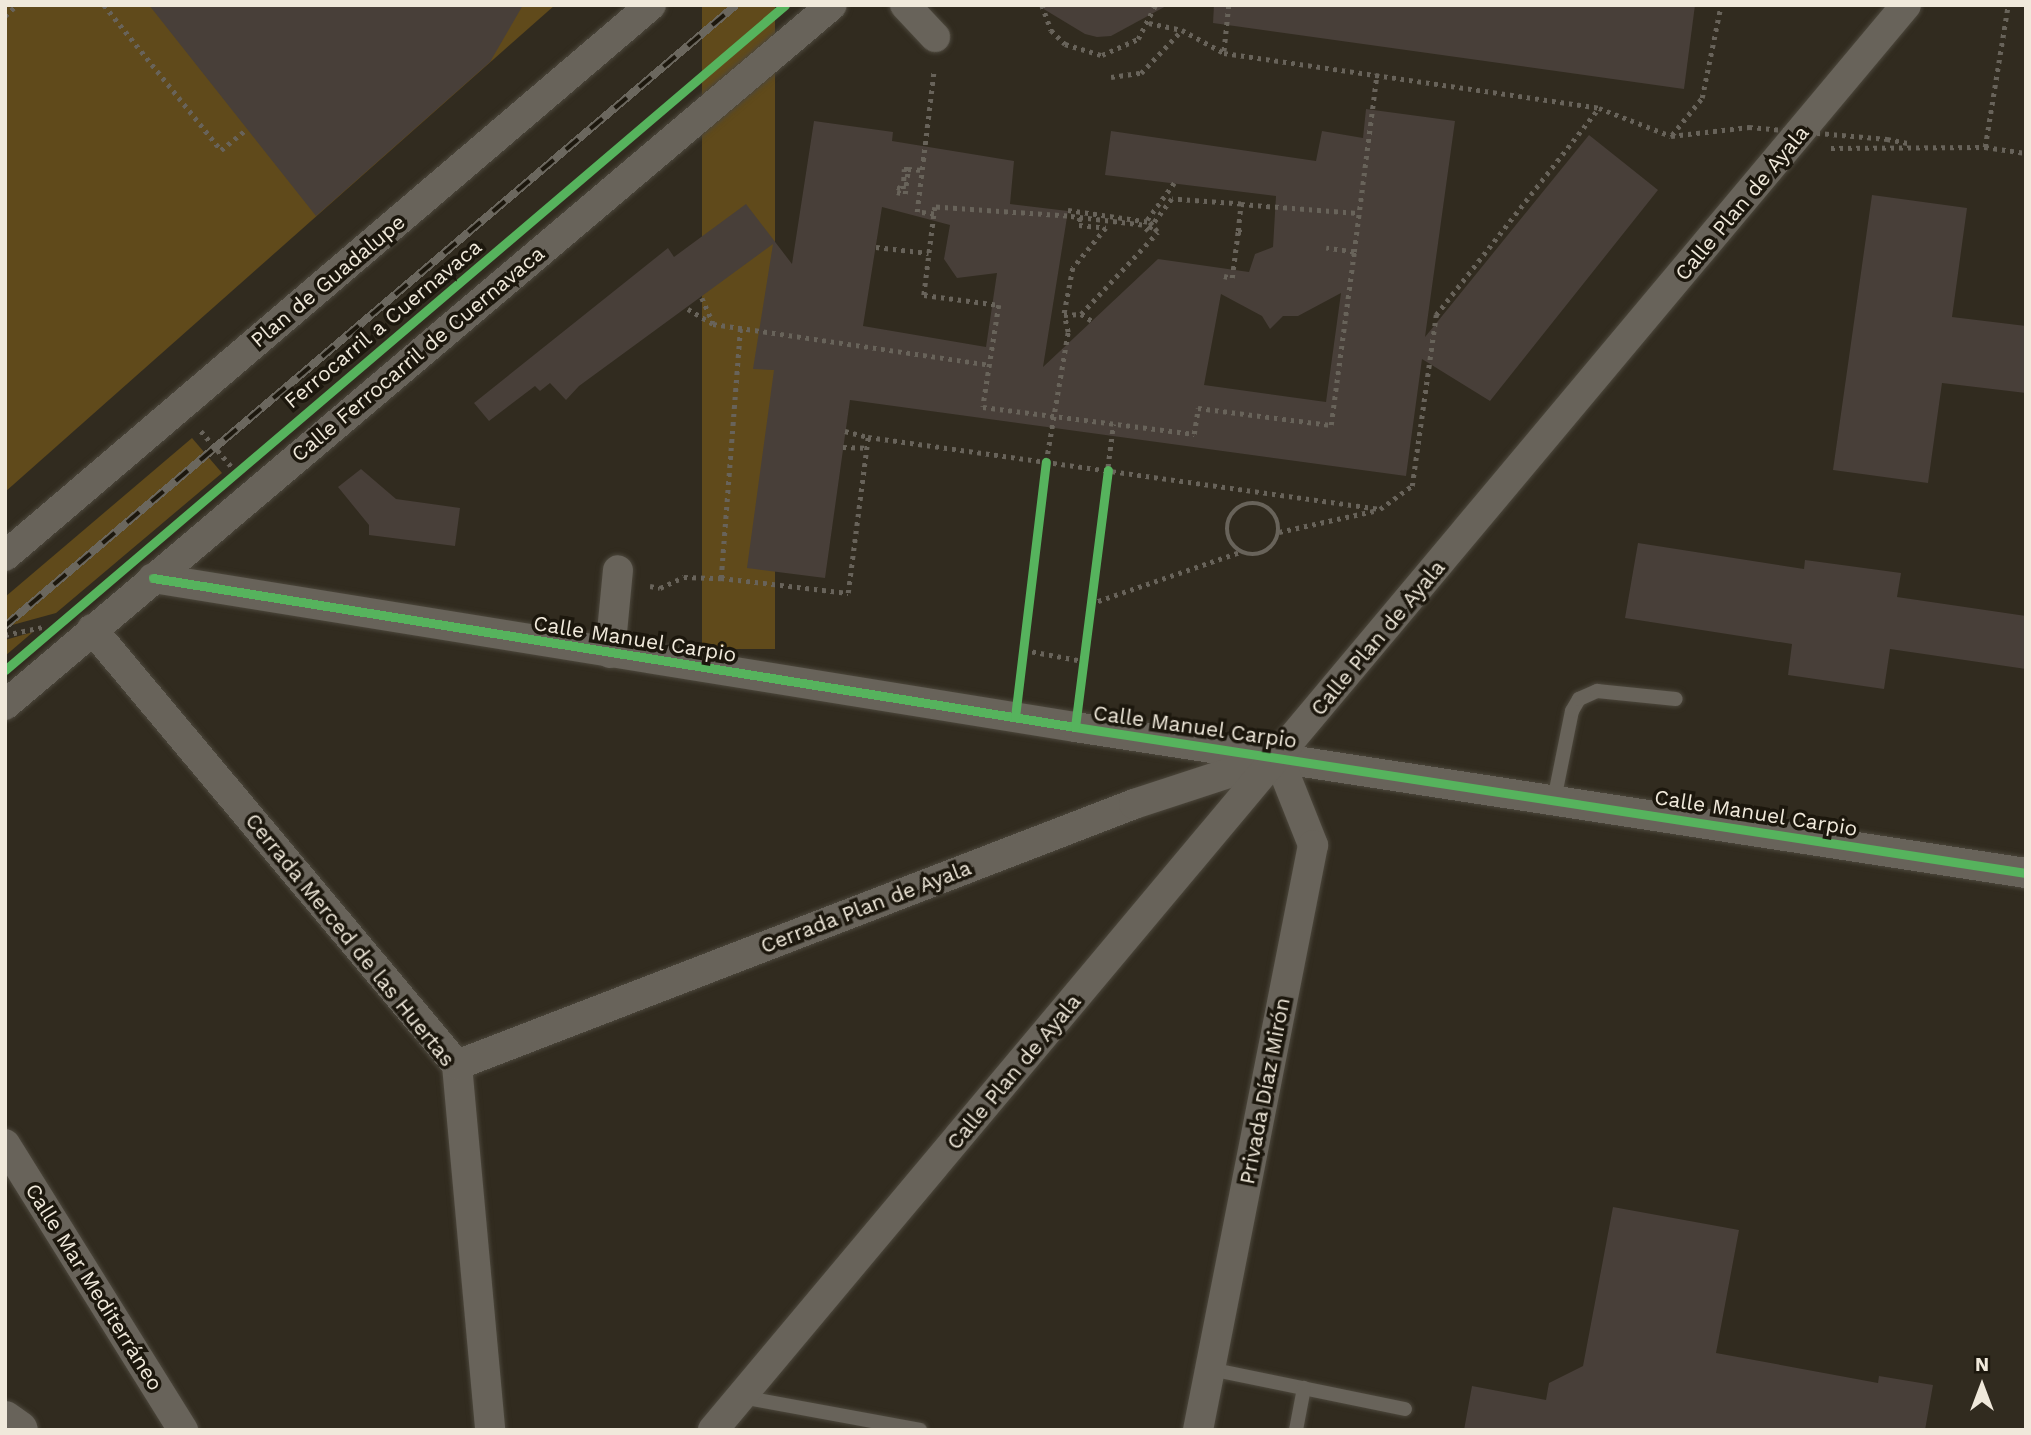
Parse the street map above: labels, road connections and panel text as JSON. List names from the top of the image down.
{
  "streets": {
    "street": [
      "Calle Plan de Ayala",
      "Plan de Guadalupe",
      "Calle Ferrocarril de Cuernavaca",
      "Calle Manuel Carpio",
      "Cerrada Plan de Ayala",
      "Cerrada Merced de las Huertas",
      "Privada Díaz Mirón",
      "Calle Mar Mediterráneo"
    ],
    "cycle path": ["Ferrocarril a Cuernavaca"]
  },
  "crossings": [
    ["Calle Plan de Ayala", "Calle Manuel Carpio"],
    ["Calle Plan de Ayala", "Cerrada Plan de Ayala"],
    ["Calle Plan de Ayala", "Privada Díaz Mirón"],
    ["Calle Ferrocarril de Cuernavaca", "Calle Manuel Carpio"],
    ["Calle Ferrocarril de Cuernavaca", "Cerrada Merced de las Huertas"],
    ["Calle Manuel Carpio", "Cerrada Plan de Ayala"],
    ["Calle Manuel Carpio", "Privada Díaz Mirón"],
    ["Cerrada Plan de Ayala", "Cerrada Merced de las Huertas"],
    ["Cerrada Plan de Ayala", "Privada Díaz Mirón"]
  ],
  "north": "top"
}
